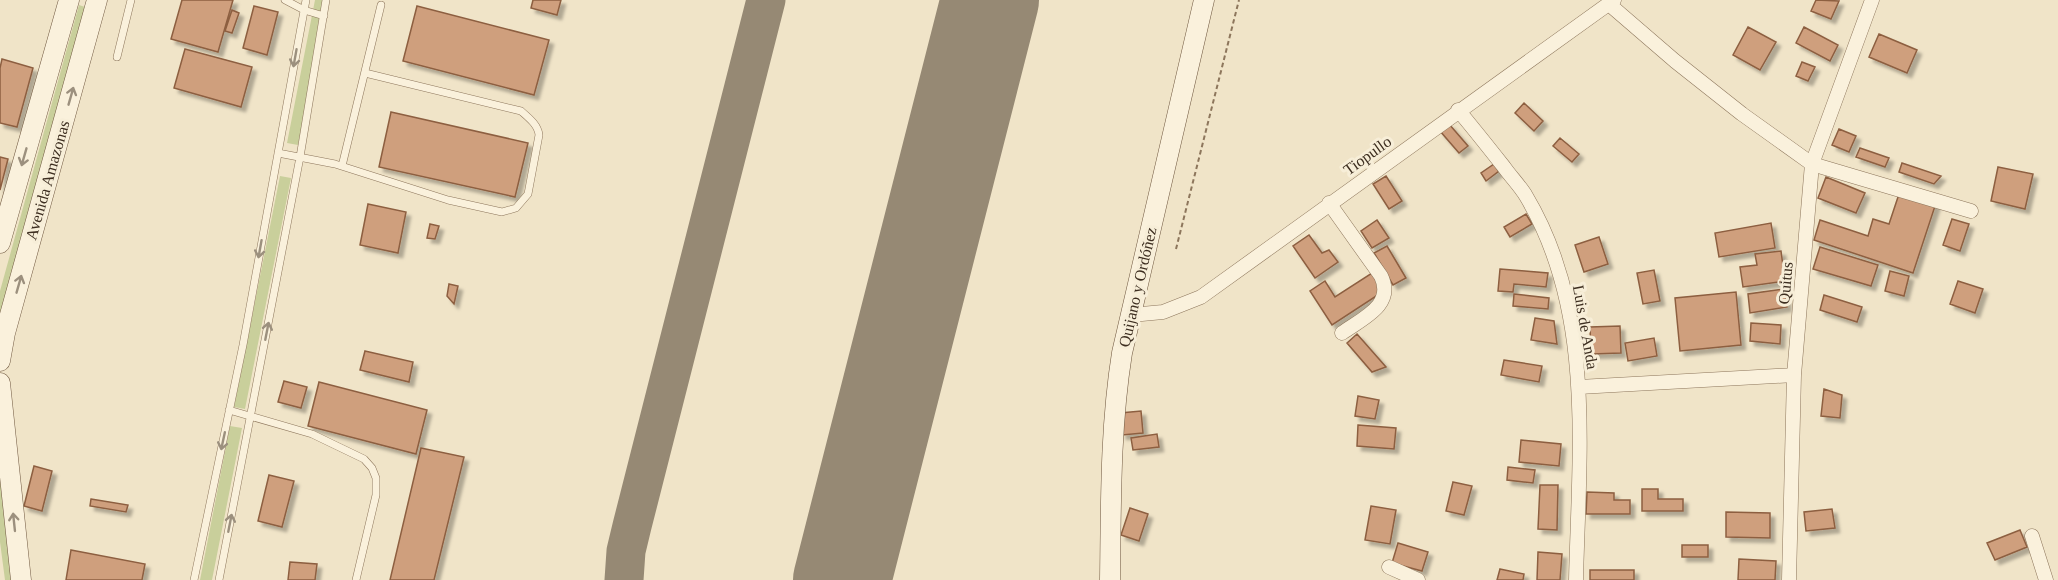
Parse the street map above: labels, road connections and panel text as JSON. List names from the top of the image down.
{
  "streets": {
    "main road": ["Avenida Amazonas", "Quijano y Ordóñez"],
    "street": ["Tiopullo", "Quitus", "Luis de Anda"]
  },
  "crossings": [
    ["Tiopullo", "Quijano y Ordóñez"],
    ["Tiopullo", "Luis de Anda"]
  ]
}
